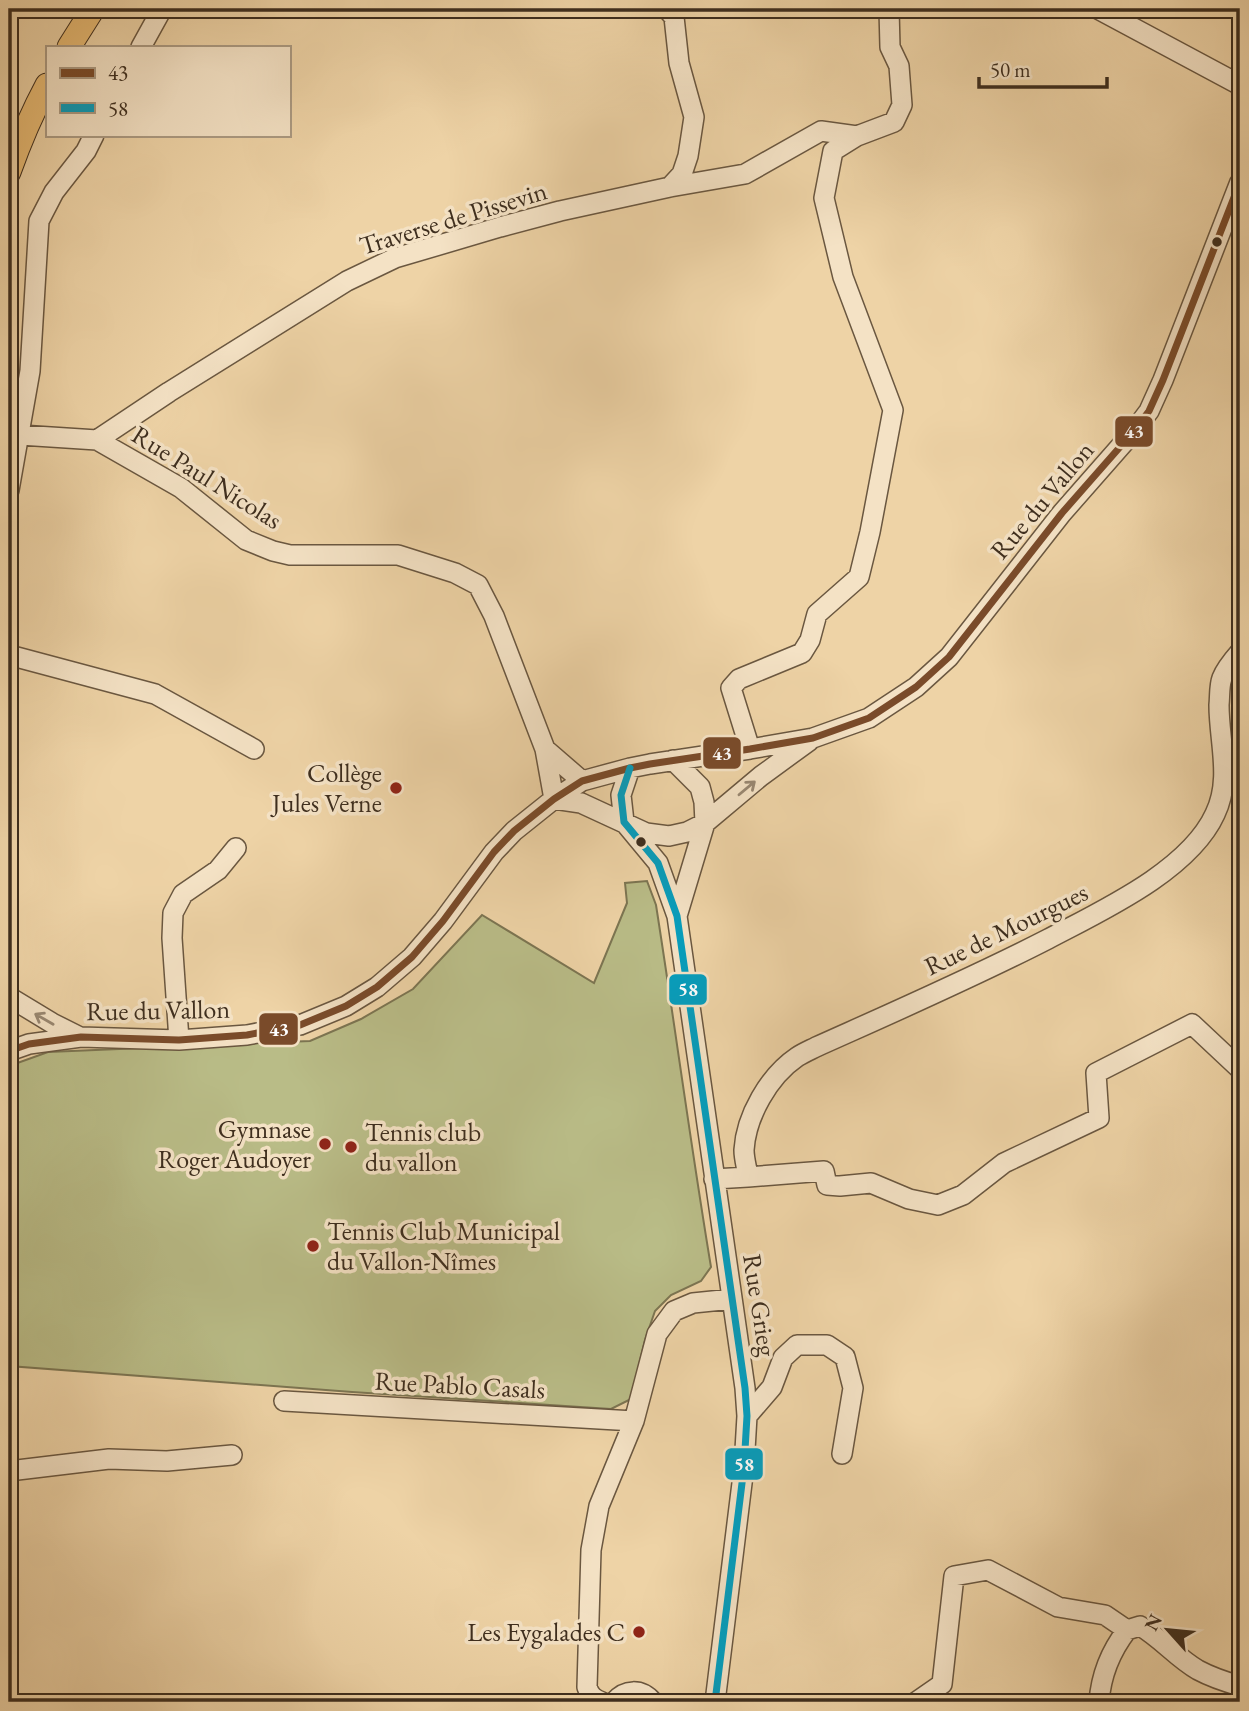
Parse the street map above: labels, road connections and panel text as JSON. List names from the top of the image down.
{
  "streets": {
    "street": [
      "Traverse de Pissevin",
      "Rue Paul Nicolas",
      "Rue du Vallon",
      "Rue de Mourgues",
      "Rue Grieg",
      "Rue Pablo Casals"
    ]
  },
  "crossings": [
    ["Traverse de Pissevin", "Rue Paul Nicolas"],
    ["Rue Paul Nicolas", "Rue du Vallon"],
    ["Rue du Vallon", "Rue Grieg"]
  ],
  "places": [
    "Collège Jules Verne",
    "Gymnase Roger Audoyer",
    "Tennis club du vallon",
    "Tennis Club Municipal du Vallon-Nîmes",
    "Les Eygalades C"
  ],
  "lines": ["transit line 43", "transit line 58"],
  "legend": ["43", "58"],
  "scale_bar": "50 m",
  "north": "top left"
}
